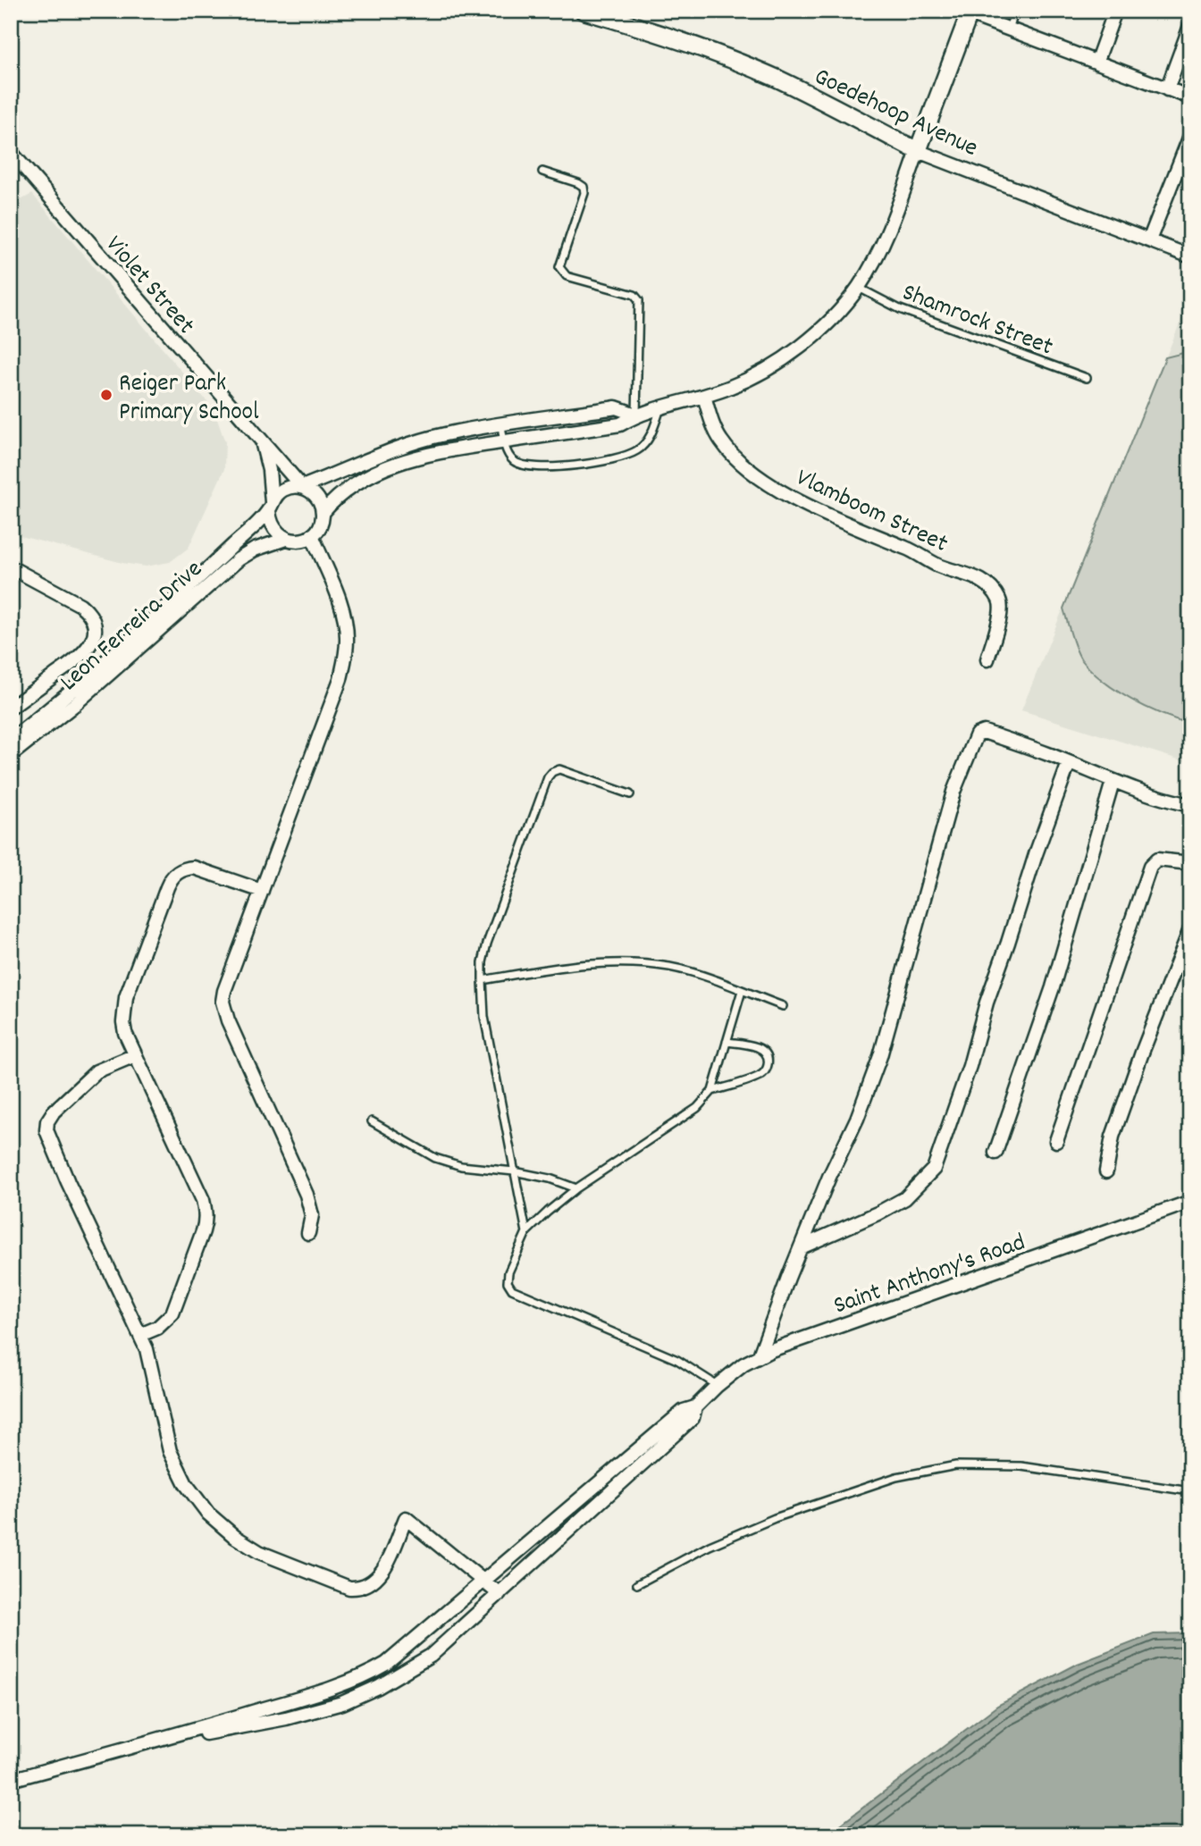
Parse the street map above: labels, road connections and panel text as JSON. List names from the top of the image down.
{
  "streets": {
    "street": [
      "Goedehoop Avenue",
      "Violet Street",
      "Vlamboom Street",
      "Leon Ferreira Drive",
      "Saint Anthony's Road"
    ],
    "lane": ["Shamrock Street"]
  },
  "crossings": [
    ["Violet Street", "Leon Ferreira Drive"]
  ],
  "places": ["Reiger Park Primary School"]
}
